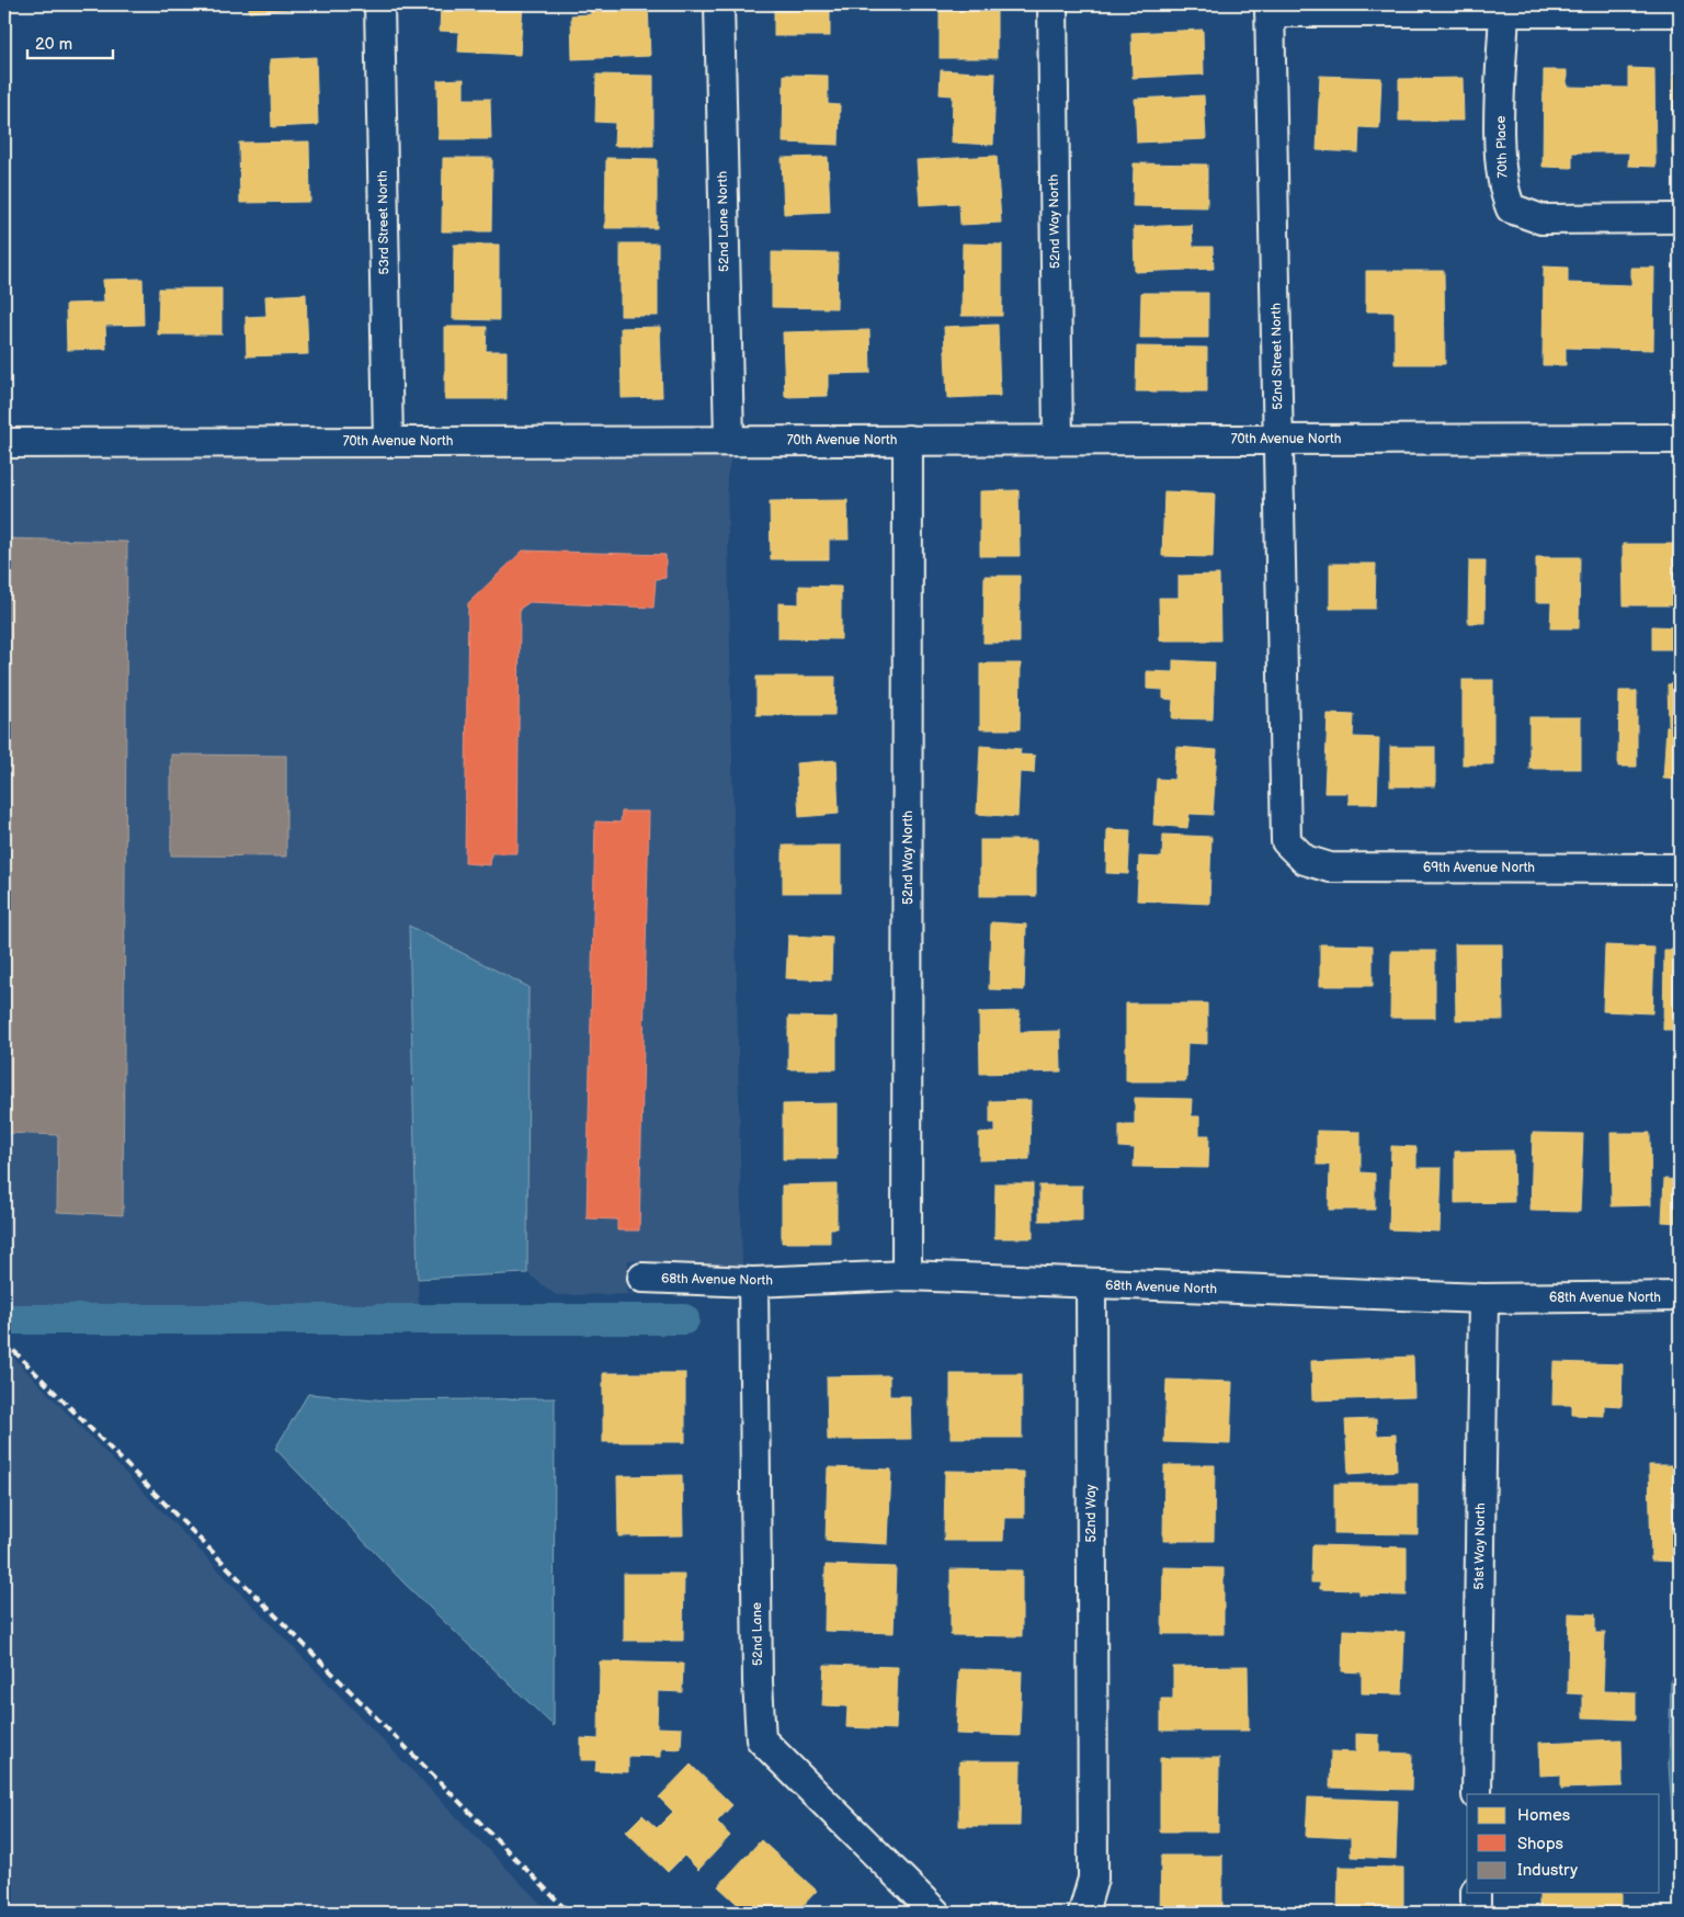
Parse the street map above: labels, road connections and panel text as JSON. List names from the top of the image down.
{
  "streets": {
    "street": [
      "70th Place",
      "52nd Lane North",
      "52nd Way North",
      "53rd Street North",
      "52nd Street North",
      "70th Avenue North",
      "69th Avenue North",
      "68th Avenue North",
      "52nd Way",
      "51st Way North",
      "52nd Lane"
    ]
  },
  "crossings": [
    ["52nd Lane North", "70th Avenue North"],
    ["52nd Way North", "70th Avenue North"],
    ["52nd Way North", "68th Avenue North"],
    ["53rd Street North", "70th Avenue North"],
    ["52nd Street North", "70th Avenue North"],
    ["52nd Street North", "69th Avenue North"],
    ["68th Avenue North", "52nd Way"],
    ["68th Avenue North", "51st Way North"],
    ["68th Avenue North", "52nd Lane"]
  ],
  "legend": ["Homes", "Shops", "Industry"],
  "scale_bar": "20 m"
}
